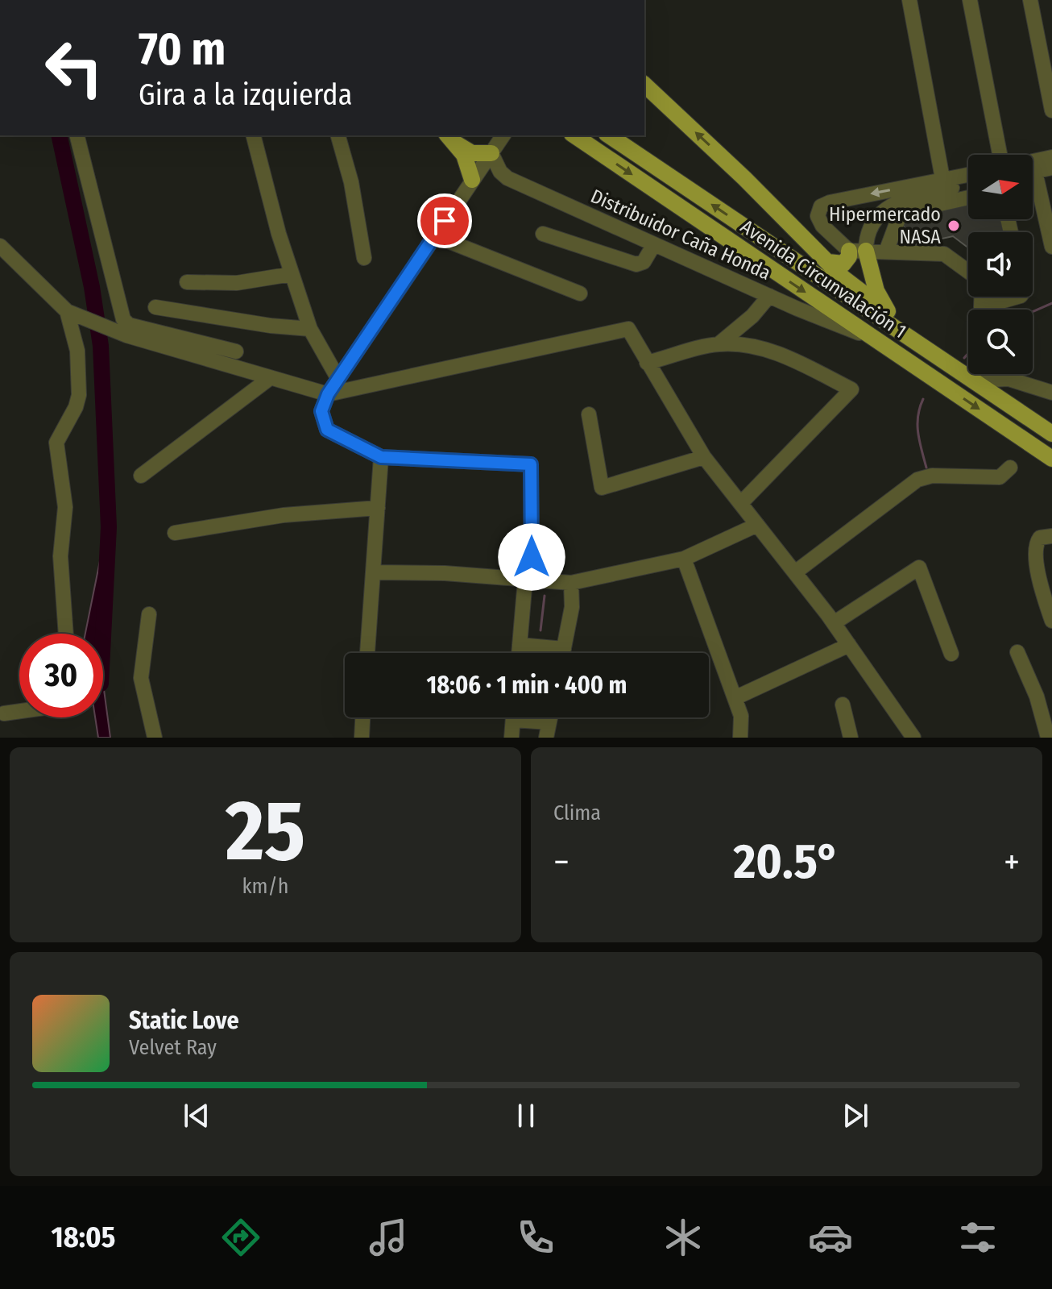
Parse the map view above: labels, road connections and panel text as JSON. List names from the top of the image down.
{
  "streets": {
    "main road": ["Avenida Circunvalación 1"],
    "street": ["Distribuidor Caña Honda"]
  },
  "crossings": [
    ["Distribuidor Caña Honda", "Avenida Circunvalación 1"]
  ],
  "places": ["Hipermercado NASA"],
  "north": "right",
  "page": {
    "turn": ["70 m", "Gira a la izquierda"],
    "limit": "30",
    "trip": "18:06 · 1 min · 400 m",
    "tile": [
      ["25", "km/h"],
      "Clima"
    ],
    "heat": ["−", "20.5°", "+"],
    "song": ["Static Love", "Velvet Ray"],
    "tabs": "18:05"
  }
}
